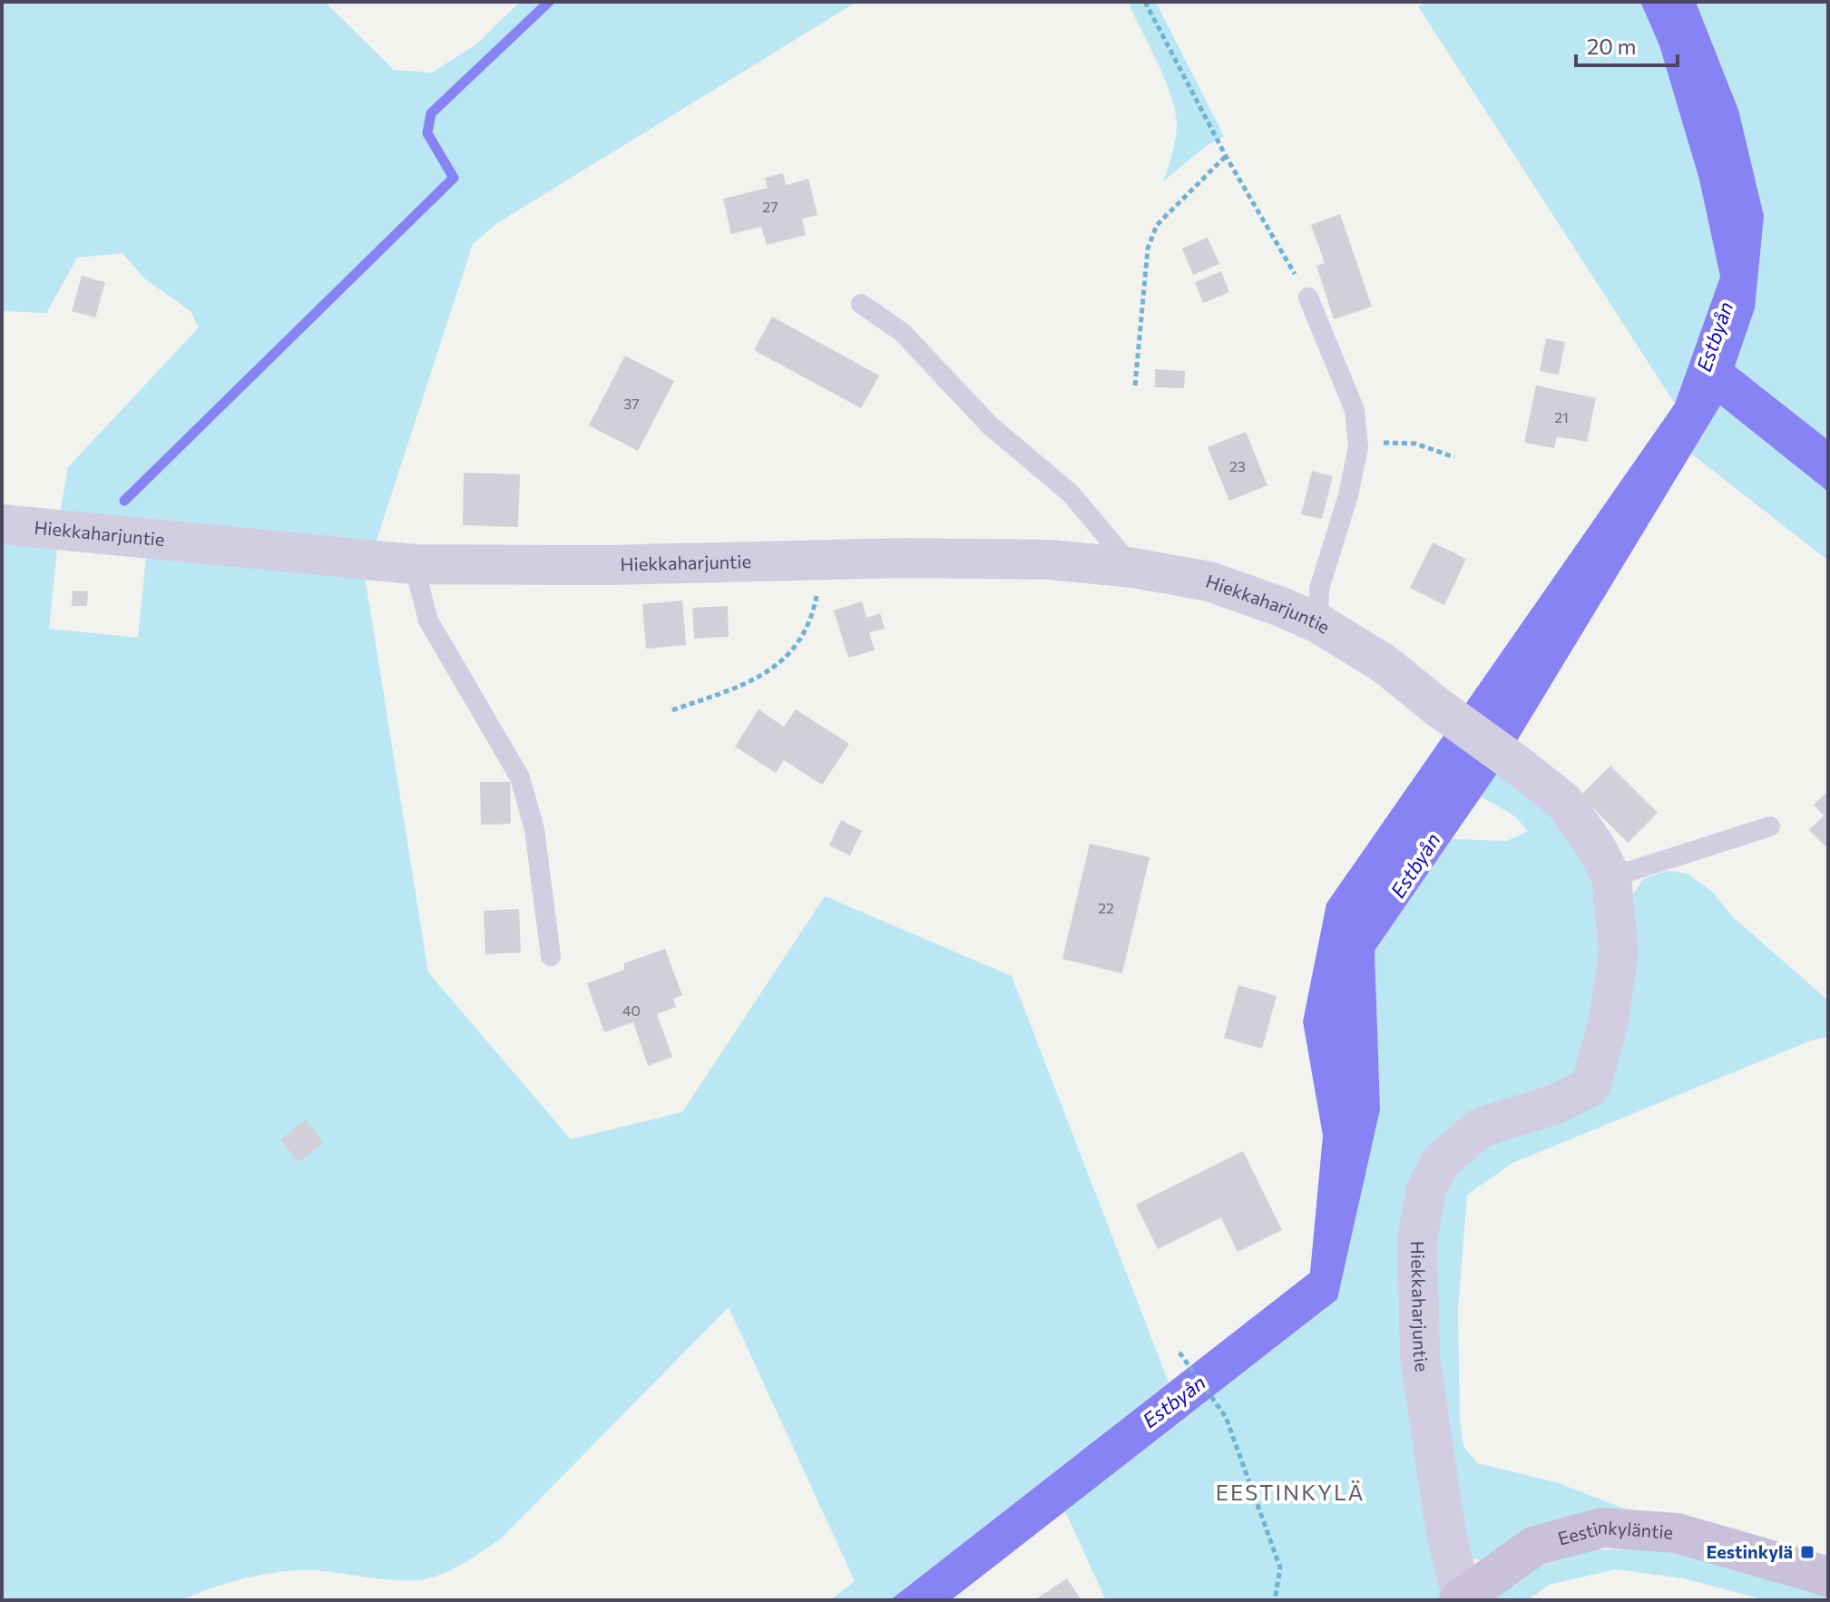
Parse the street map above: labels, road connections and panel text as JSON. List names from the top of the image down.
{
  "streets": {
    "street": ["Hiekkaharjuntie", "Eestinkyläntie"]
  },
  "crossings": [
    ["Hiekkaharjuntie", "Eestinkyläntie"]
  ],
  "districts": ["EESTINKYLÄ"],
  "water": ["Estbyån"],
  "places": {
    "transit": ["Eestinkylä"]
  },
  "house_numbers": [
    "27",
    "37",
    "21",
    "23",
    "22",
    "40"
  ],
  "scale_bar": "20 m"
}
